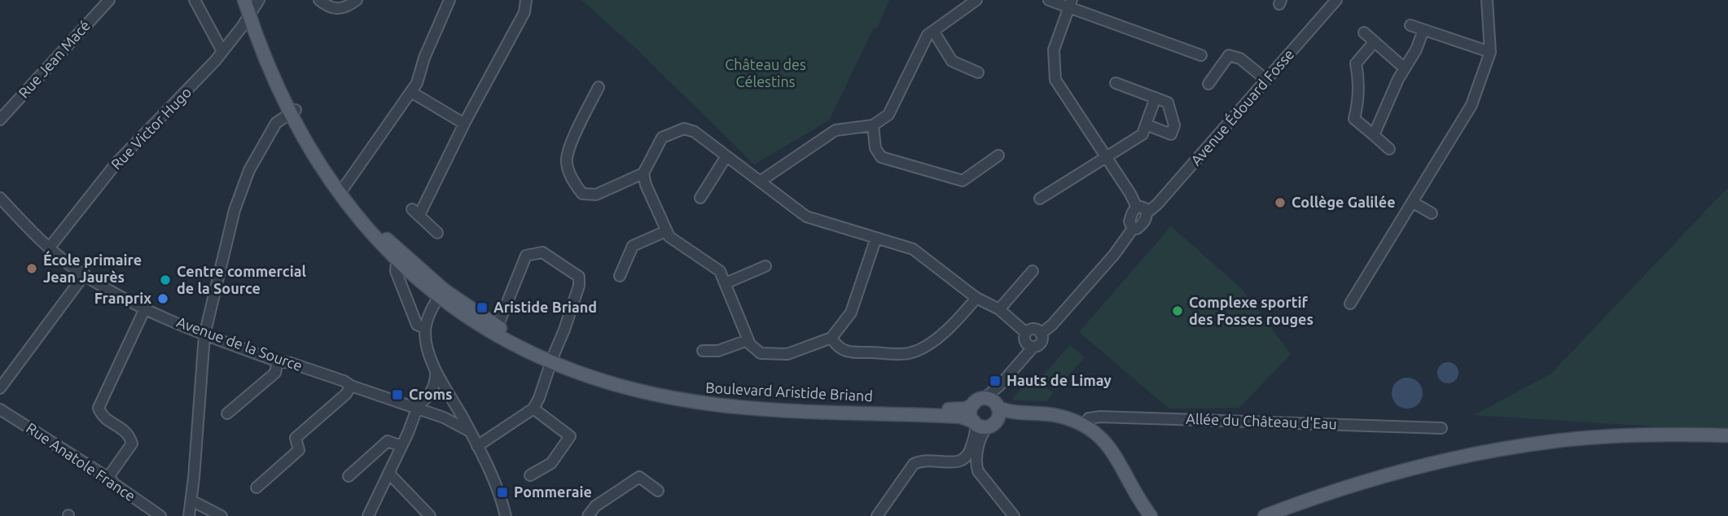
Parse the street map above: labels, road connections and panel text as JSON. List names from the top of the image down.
{
  "streets": {
    "main road": ["Boulevard Aristide Briand"],
    "street": [
      "Rue Jean Macé",
      "Avenue Édouard Fosse",
      "Rue Victor Hugo",
      "Avenue de la Source",
      "Allée du Château d'Eau",
      "Rue Anatole France"
    ]
  },
  "crossings": [
    ["Rue Victor Hugo", "Avenue de la Source"],
    ["Rue Victor Hugo", "Boulevard Aristide Briand"],
    ["Boulevard Aristide Briand", "Allée du Château d'Eau"]
  ],
  "parks": ["Château des Célestins"],
  "places": {
    "other": [
      "Collège Galilée",
      "École primaire Jean Jaurès",
      "Centre commercial de la Source",
      "Franprix",
      "Complexe sportif des Fosses rouges"
    ],
    "transit": [
      "Aristide Briand",
      "Hauts de Limay",
      "Croms",
      "Pommeraie"
    ]
  }
}
